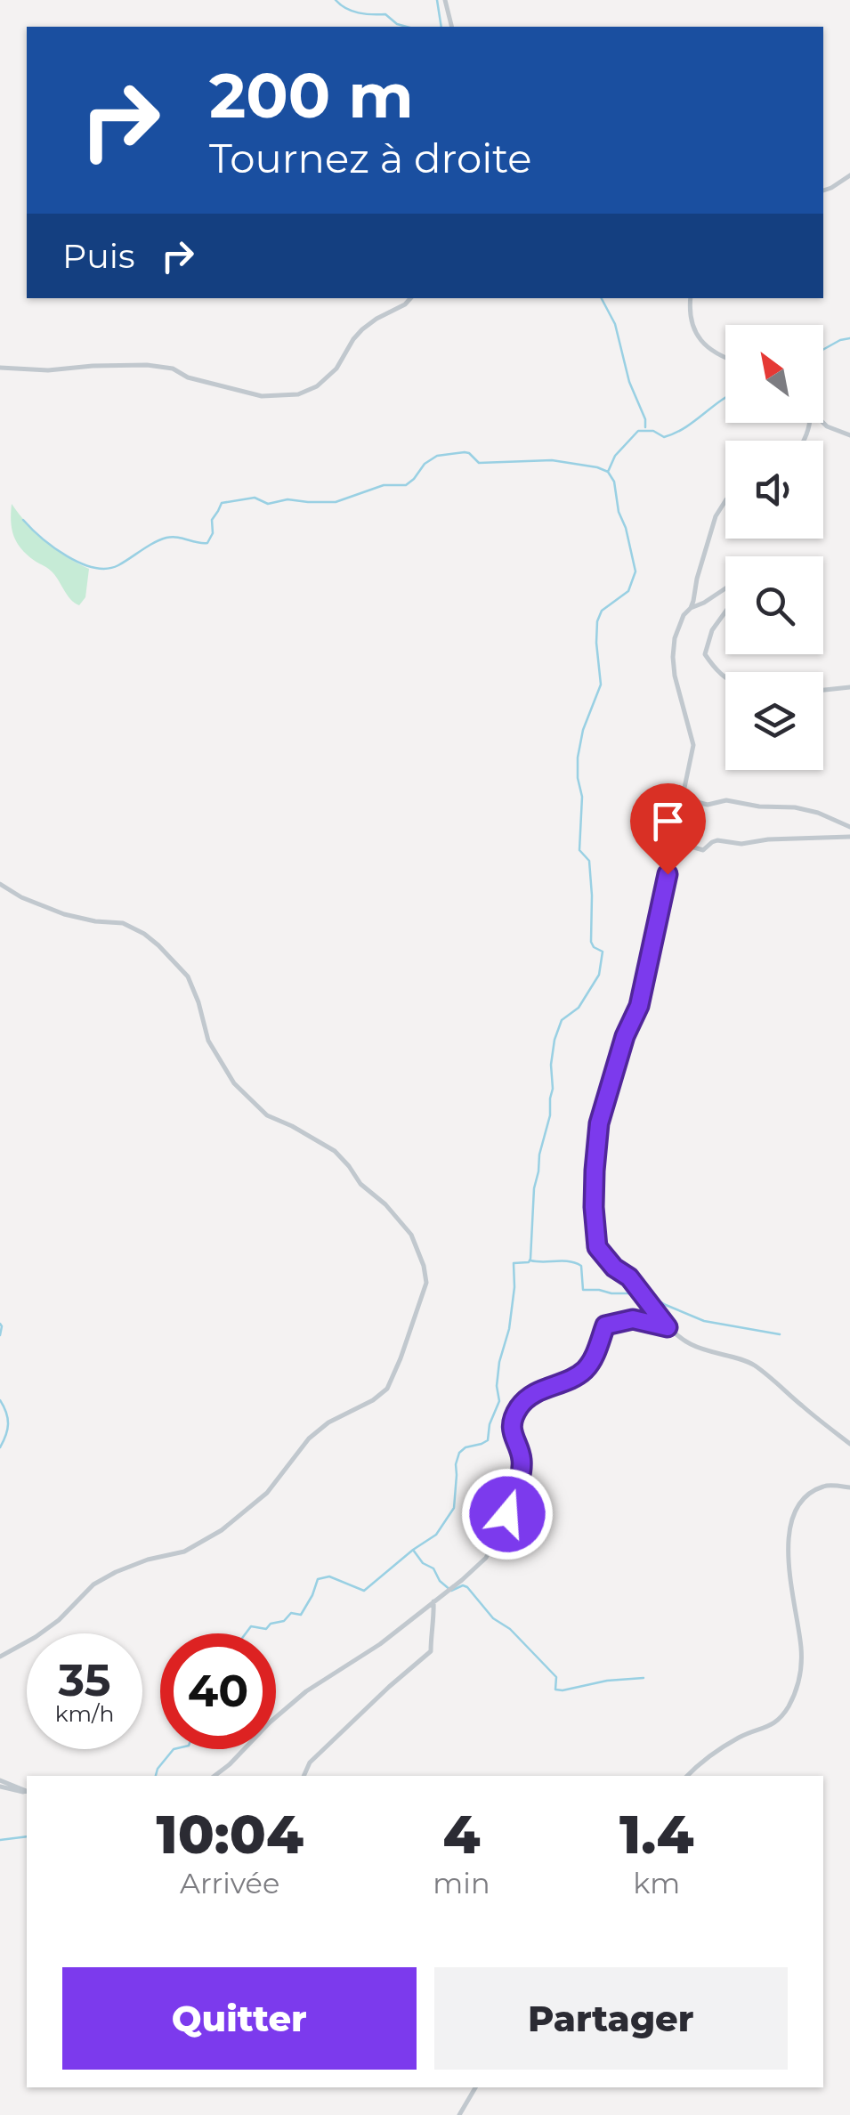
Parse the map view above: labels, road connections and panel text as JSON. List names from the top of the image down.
{
  "north": "top left",
  "page": {
    "turn": ["200 m", "Tournez à droite"],
    "then": "Puis",
    "speed": "35 km/h",
    "limit": "40",
    "eta": [
      "10:04",
      "Arrivée",
      "4",
      "min",
      "1.4",
      "km"
    ],
    "buttons": ["Quitter", "Partager"]
  }
}
